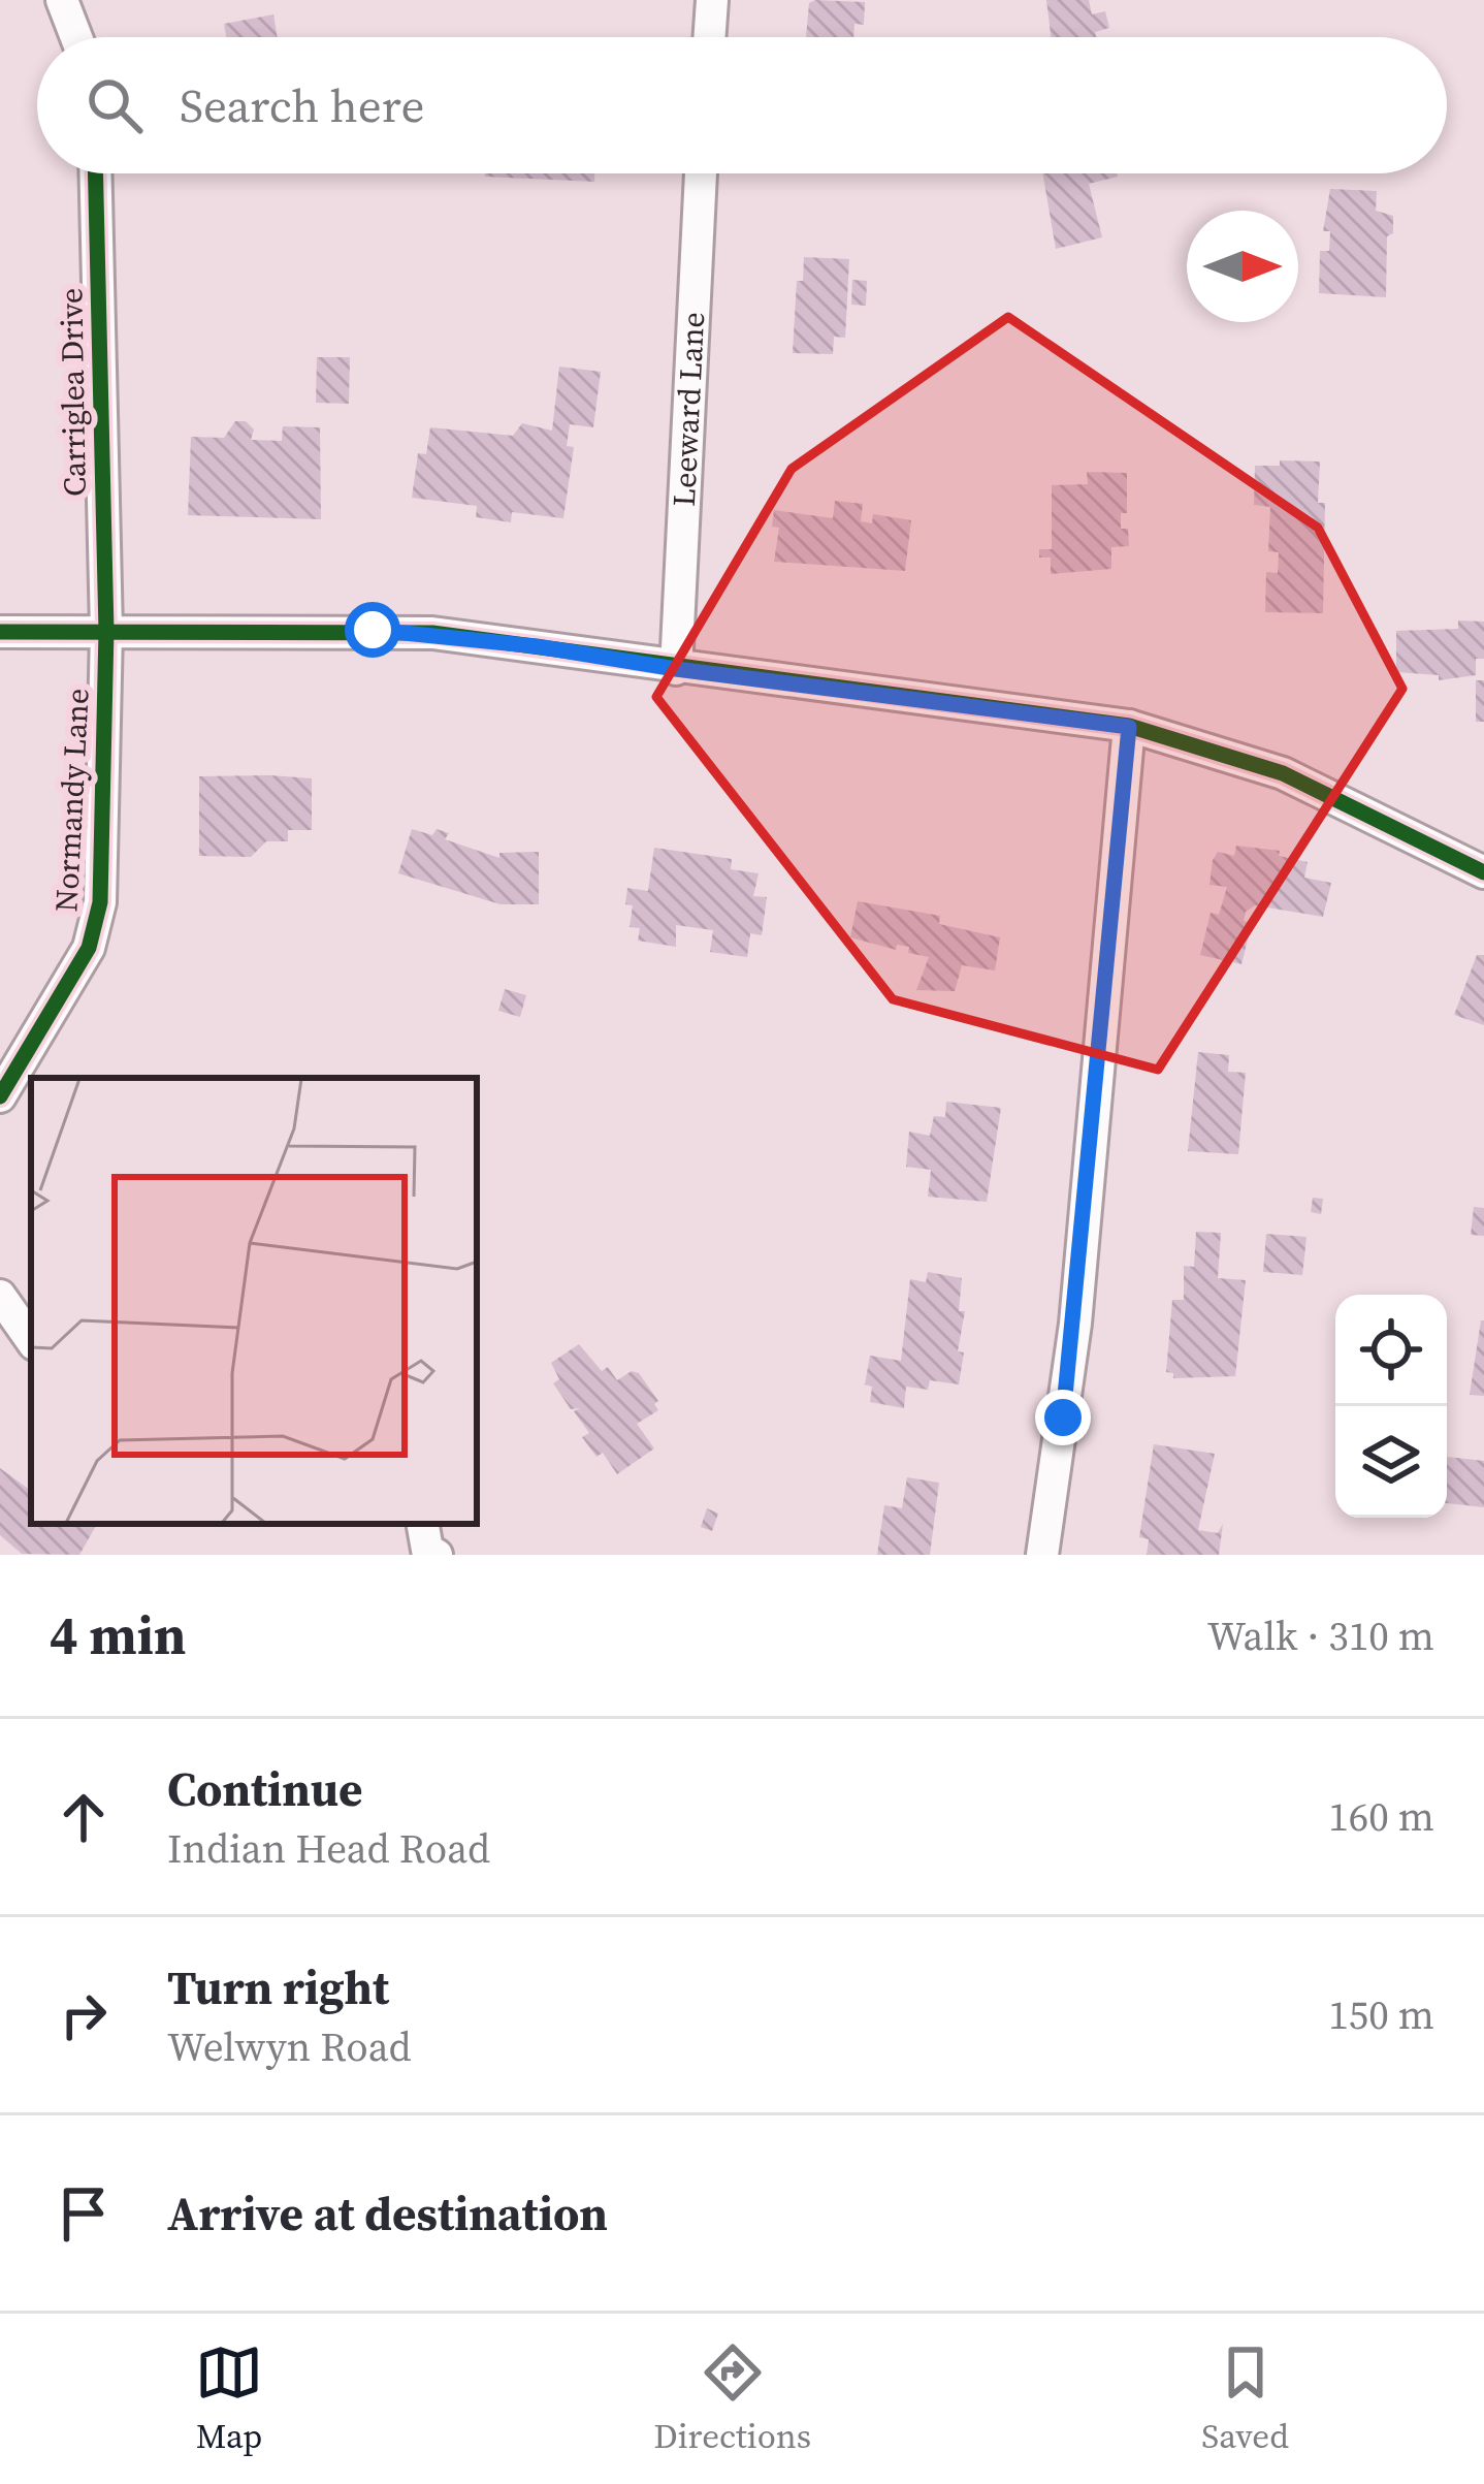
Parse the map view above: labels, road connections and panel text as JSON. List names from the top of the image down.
{
  "streets": {
    "street": ["Carriglea Drive", "Leeward Lane", "Normandy Lane"]
  },
  "crossings": [
    ["Carriglea Drive", "Normandy Lane"]
  ],
  "north": "right",
  "page": {
    "search": "Search here",
    "heading": ["4 min", "Walk · 310 m"],
    "list": [
      ["Continue", "Indian Head Road", "160 m"],
      ["Turn right", "Welwyn Road", "150 m"],
      "Arrive at destination"
    ],
    "nav": ["Map", "Directions", "Saved"]
  }
}
